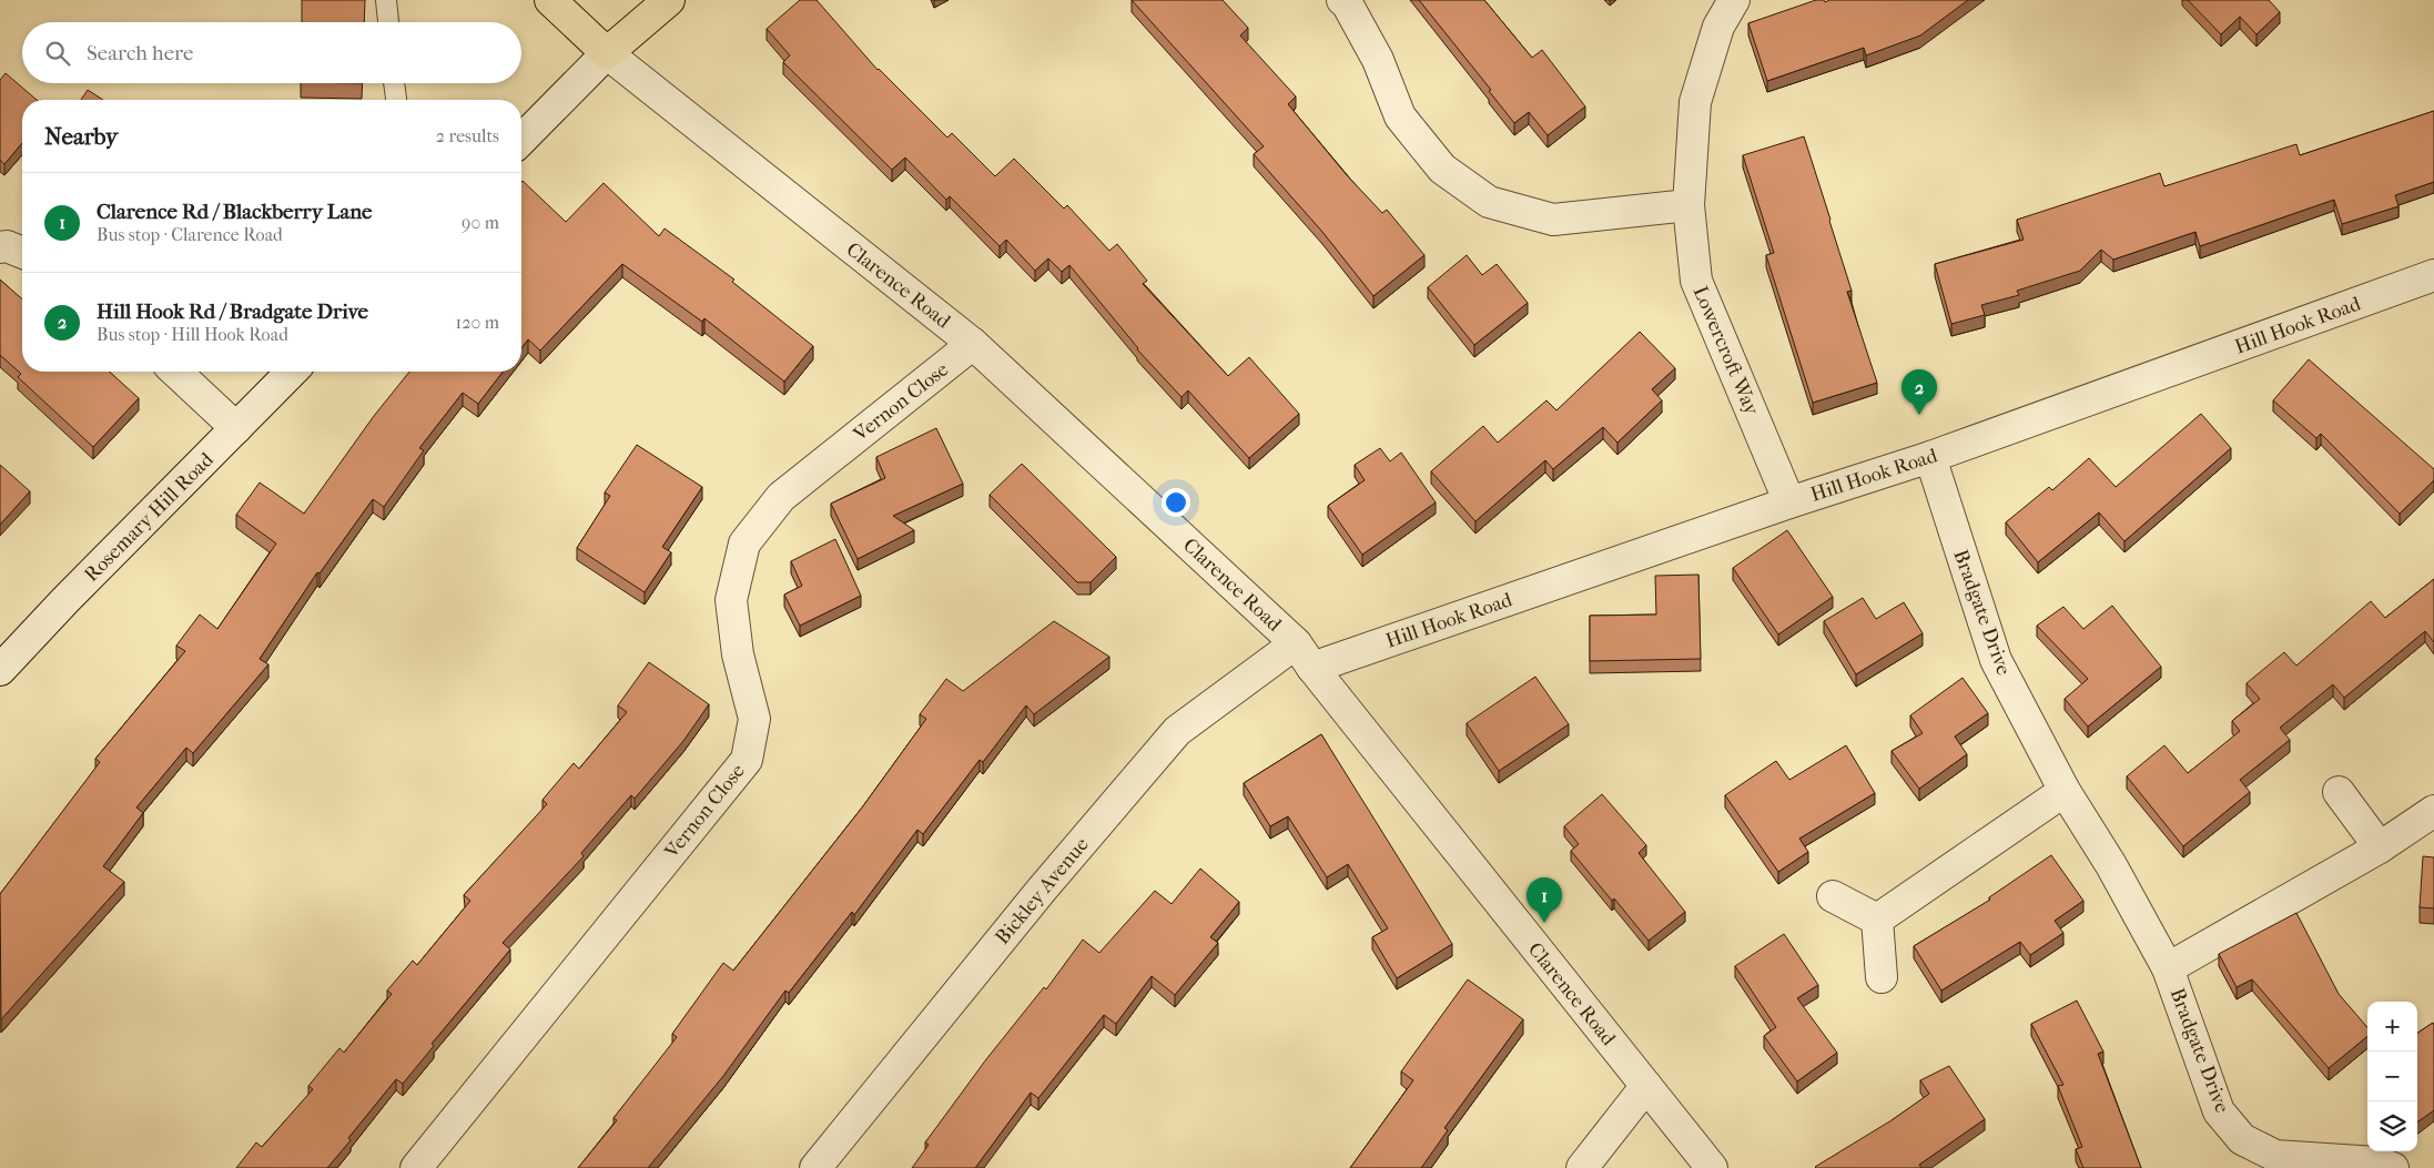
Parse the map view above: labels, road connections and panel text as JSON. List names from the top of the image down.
{
  "streets": {
    "street": [
      "Clarence Road",
      "Hill Hook Road",
      "Lowercroft Way",
      "Vernon Close",
      "Rosemary Hill Road",
      "Bradgate Drive",
      "Bickley Avenue"
    ]
  },
  "crossings": [
    ["Clarence Road", "Hill Hook Road"],
    ["Clarence Road", "Vernon Close"],
    ["Clarence Road", "Bickley Avenue"],
    ["Hill Hook Road", "Lowercroft Way"],
    ["Hill Hook Road", "Bradgate Drive"],
    ["Hill Hook Road", "Bickley Avenue"]
  ],
  "page": {
    "search": "Search here",
    "heading": ["Nearby", "2 results"],
    "list": [
      {
        "mark": "1",
        "name": "Clarence Rd / Blackberry Lane",
        "note": "Bus stop · Clarence Road",
        "value": "90 m"
      },
      {
        "mark": "2",
        "name": "Hill Hook Rd / Bradgate Drive",
        "note": "Bus stop · Hill Hook Road",
        "value": "120 m"
      }
    ],
    "pins": ["2", "1"],
    "map_buttons": ["+", "−"]
  }
}
